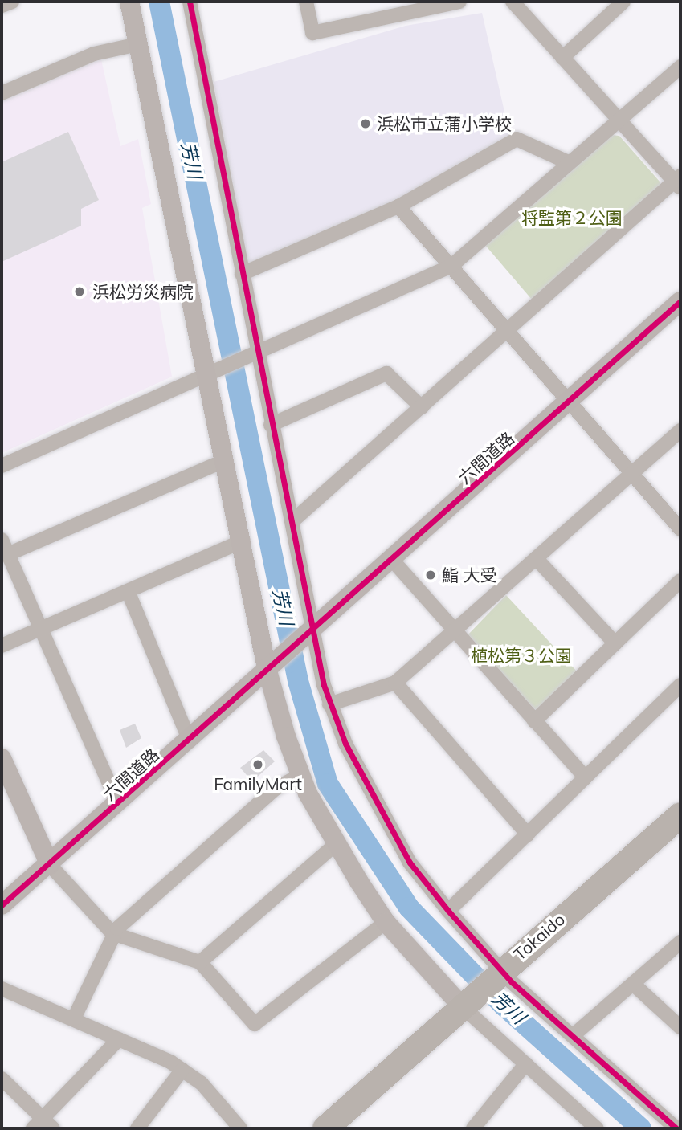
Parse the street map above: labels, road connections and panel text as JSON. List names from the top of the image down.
{
  "streets": {
    "highway": ["Tokaido"],
    "street": ["六間道路"]
  },
  "water": ["芳川"],
  "parks": ["将監第２公園", "植松第３公園"],
  "places": [
    "浜松市立蒲小学校",
    "浜松労災病院",
    "鮨 大受",
    "FamilyMart"
  ]
}
